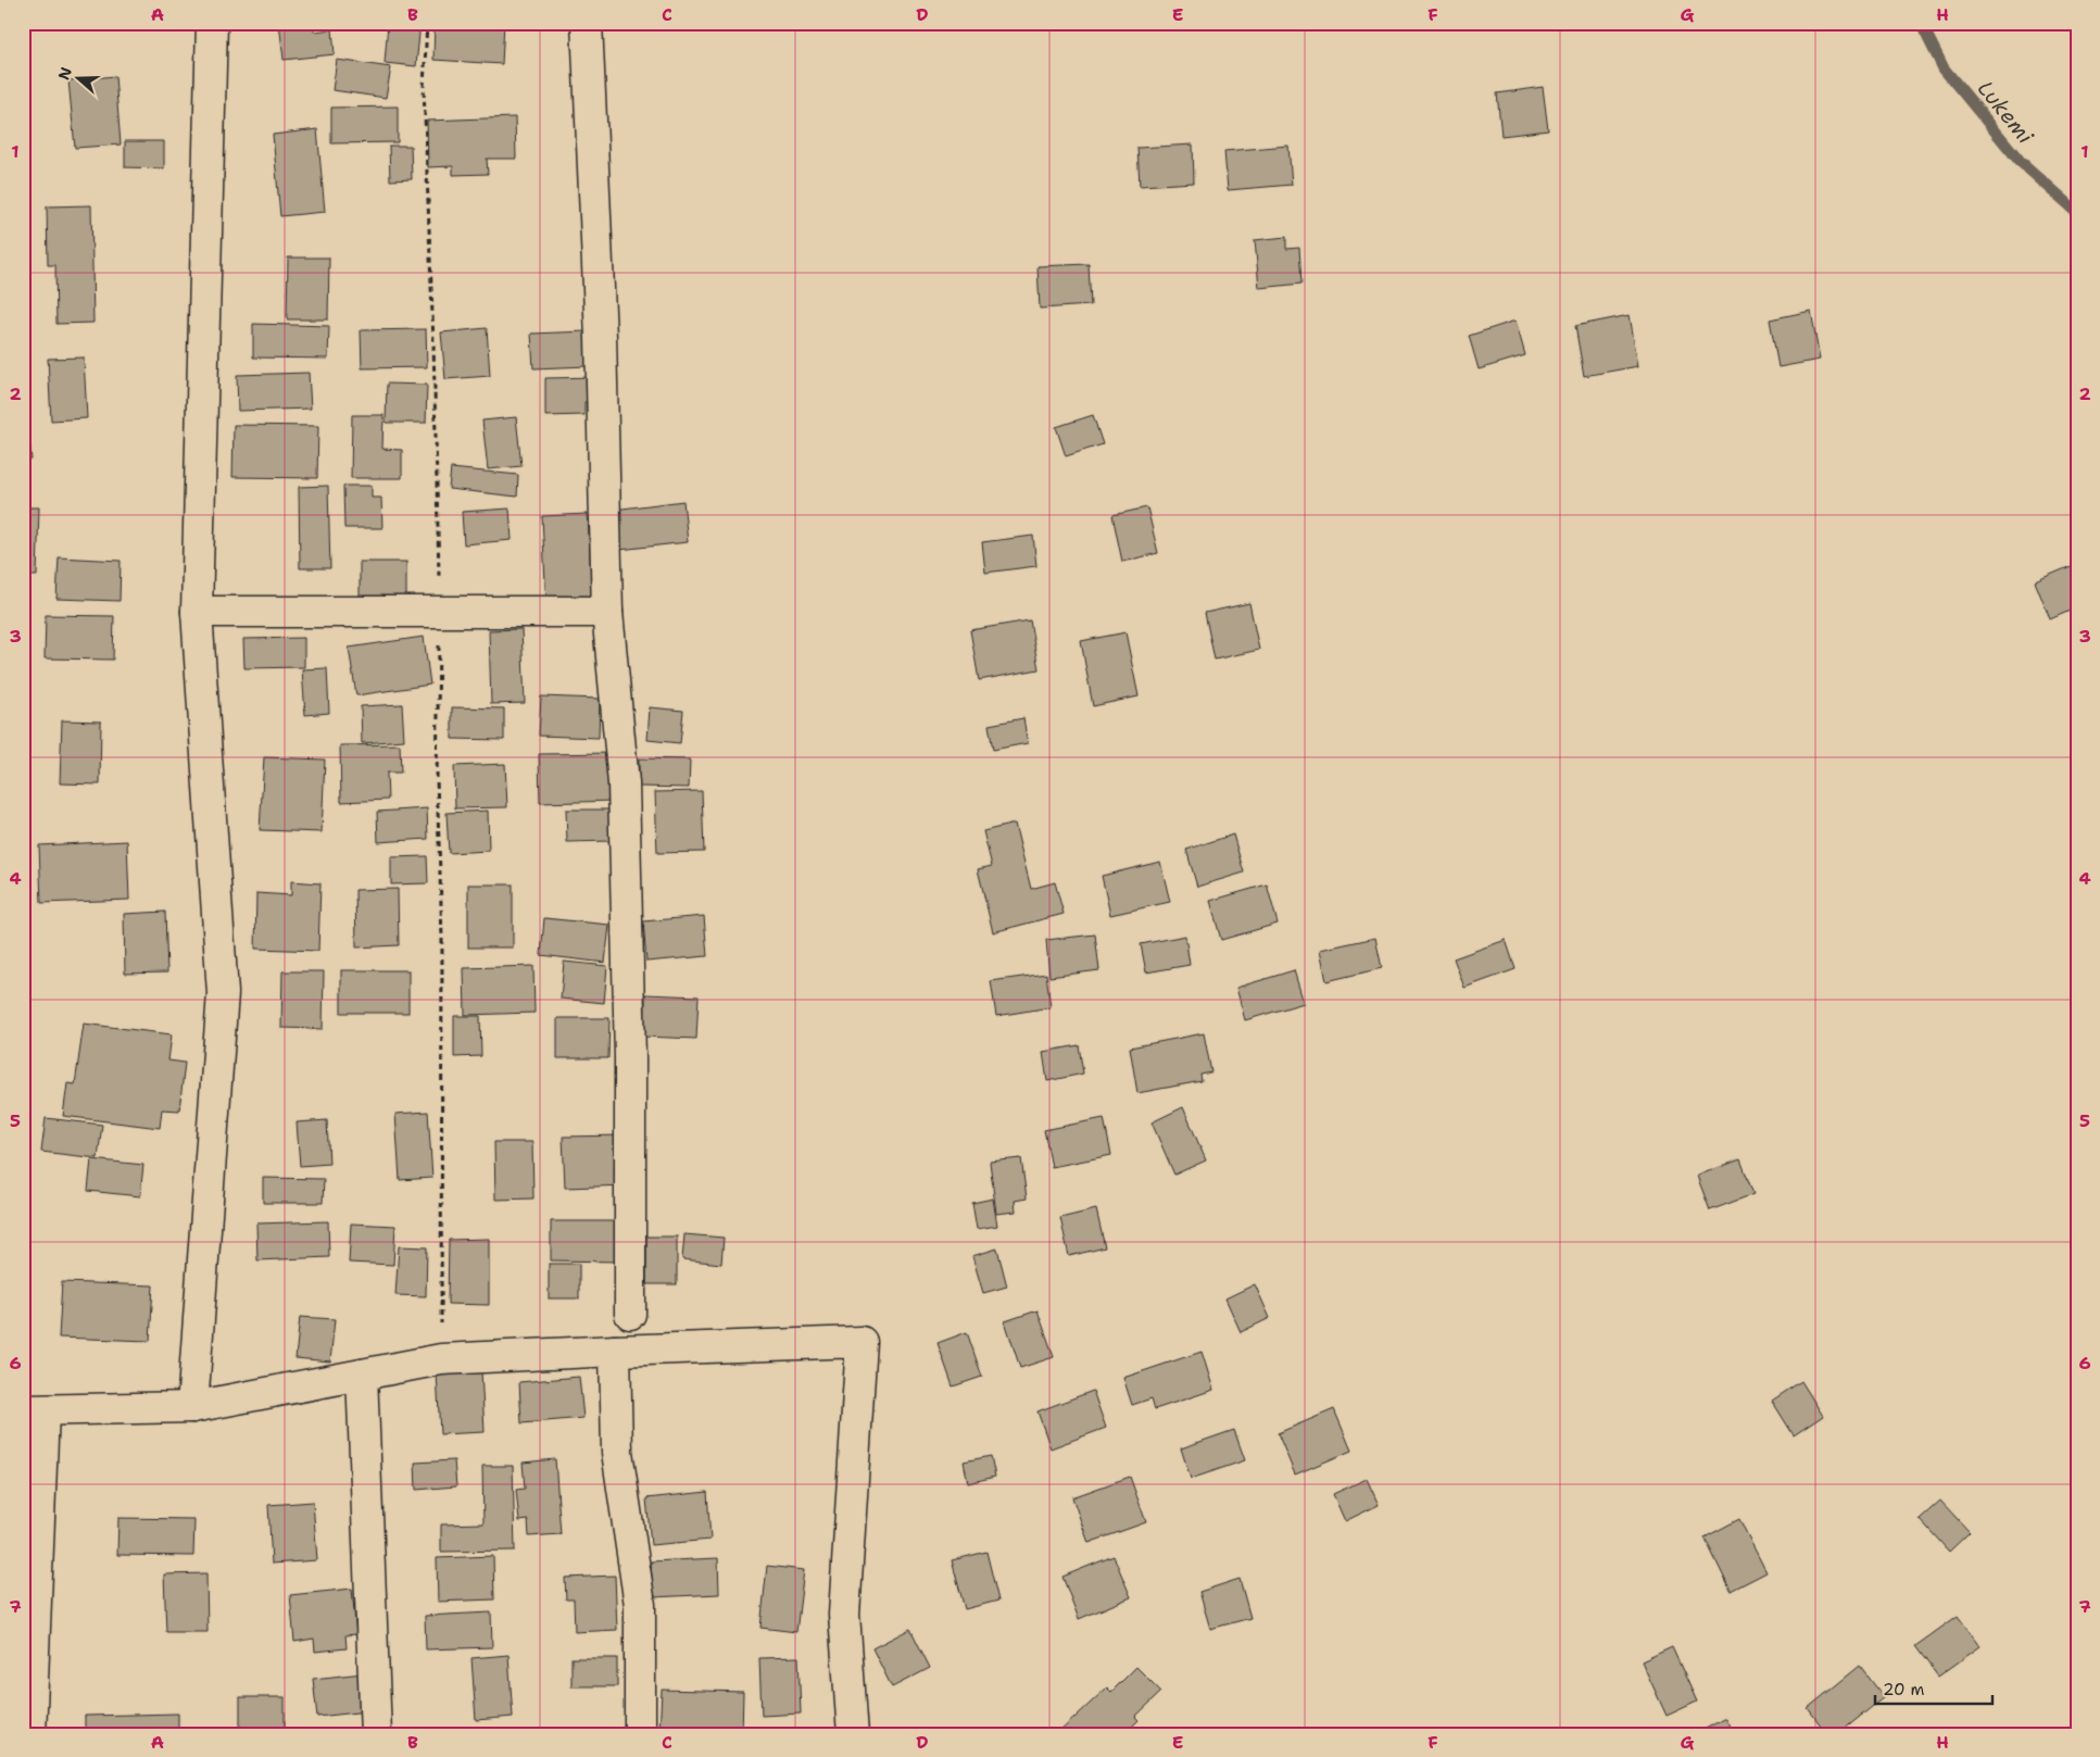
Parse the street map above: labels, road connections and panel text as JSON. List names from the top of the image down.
{
  "water": ["Lukemi"],
  "scale_bar": "20 m",
  "north": "left",
  "grid": {
    "columns": [
      "A",
      "B",
      "C",
      "D",
      "E",
      "F",
      "G",
      "H"
    ],
    "rows": [
      "1",
      "2",
      "3",
      "4",
      "5",
      "6",
      "7"
    ]
  }
}
